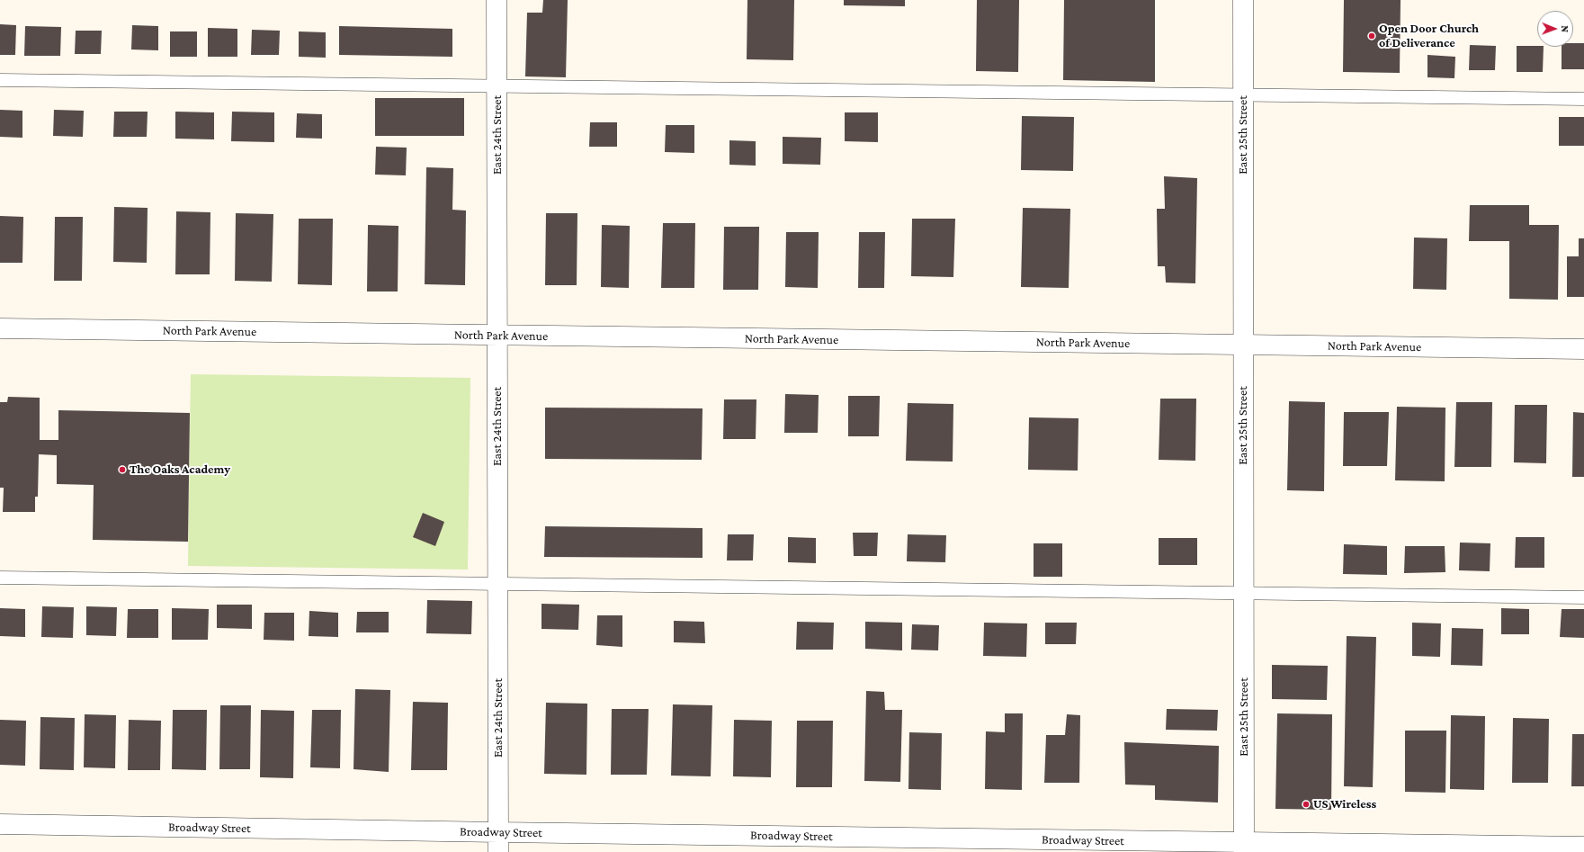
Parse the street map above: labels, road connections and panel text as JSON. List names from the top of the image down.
{
  "streets": {
    "street": [
      "East 24th Street",
      "East 25th Street",
      "North Park Avenue",
      "Broadway Street"
    ]
  },
  "crossings": [
    ["East 24th Street", "North Park Avenue"],
    ["East 24th Street", "Broadway Street"],
    ["East 25th Street", "North Park Avenue"],
    ["East 25th Street", "Broadway Street"]
  ],
  "places": ["Open Door Church of Deliverance", "The Oaks Academy", "US Wireless"],
  "north": "right"
}
